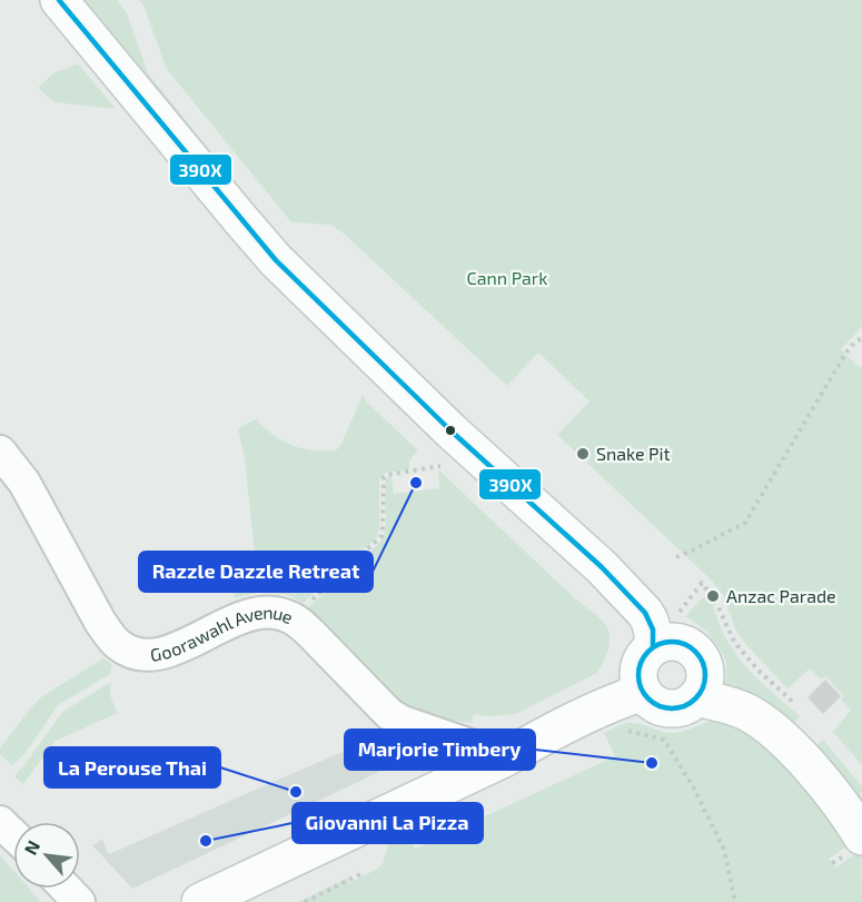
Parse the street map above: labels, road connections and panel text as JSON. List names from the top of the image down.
{
  "streets": {
    "street": ["Goorawahl Avenue"]
  },
  "parks": ["Cann Park"],
  "places": [
    "Snake Pit",
    "Razzle Dazzle Retreat",
    "Anzac Parade",
    "Marjorie Timbery",
    "La Perouse Thai",
    "Giovanni La Pizza"
  ],
  "lines": ["transit line 390X"],
  "north": "top left"
}
